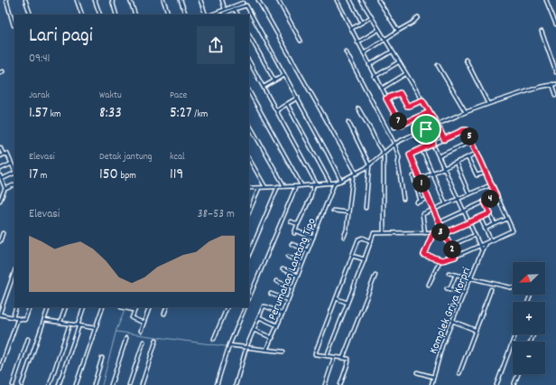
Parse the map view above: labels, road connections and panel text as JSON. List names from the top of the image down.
{
  "streets": {
    "street": ["Perumahan Lantang Tipo", "Komplek Griya Korpri"]
  },
  "north": "bottom left",
  "page": {
    "heading": ["Lari pagi", "09:41"],
    "stats": [
      ["Jarak", "1.57 km"],
      ["Waktu", "8:33"],
      ["Pace", "5:27 /km"],
      ["Elevasi", "17 m"],
      ["Detak jantung", "150 bpm"],
      ["kcal", "119"]
    ],
    "pins": [
      "7",
      "5",
      "1",
      "4",
      "3",
      "2"
    ],
    "chart": ["Elevasi", "38–53 m"],
    "map_buttons": ["+", "−"]
  }
}
